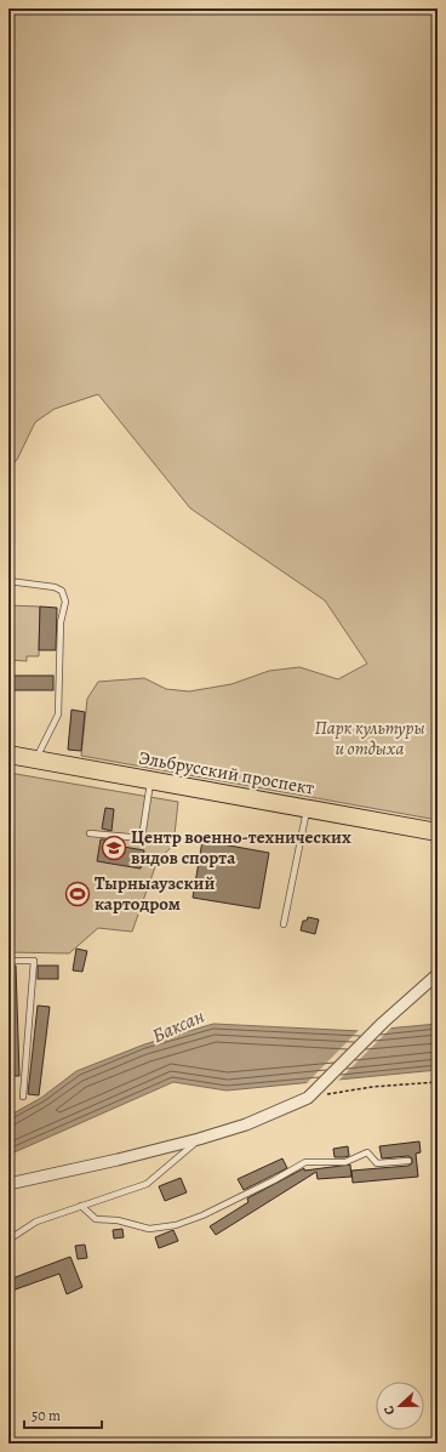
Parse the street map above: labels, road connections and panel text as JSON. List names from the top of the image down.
{
  "streets": {
    "main road": ["Эльбрусский проспект"]
  },
  "water": ["Баксан"],
  "parks": ["Парк культуры и отдыха"],
  "places": {
    "school or university": ["Центр военно-технических видов спорта"],
    "sports": ["Тырныаузский картодром"]
  },
  "scale_bar": "50 m",
  "north": "left"
}
